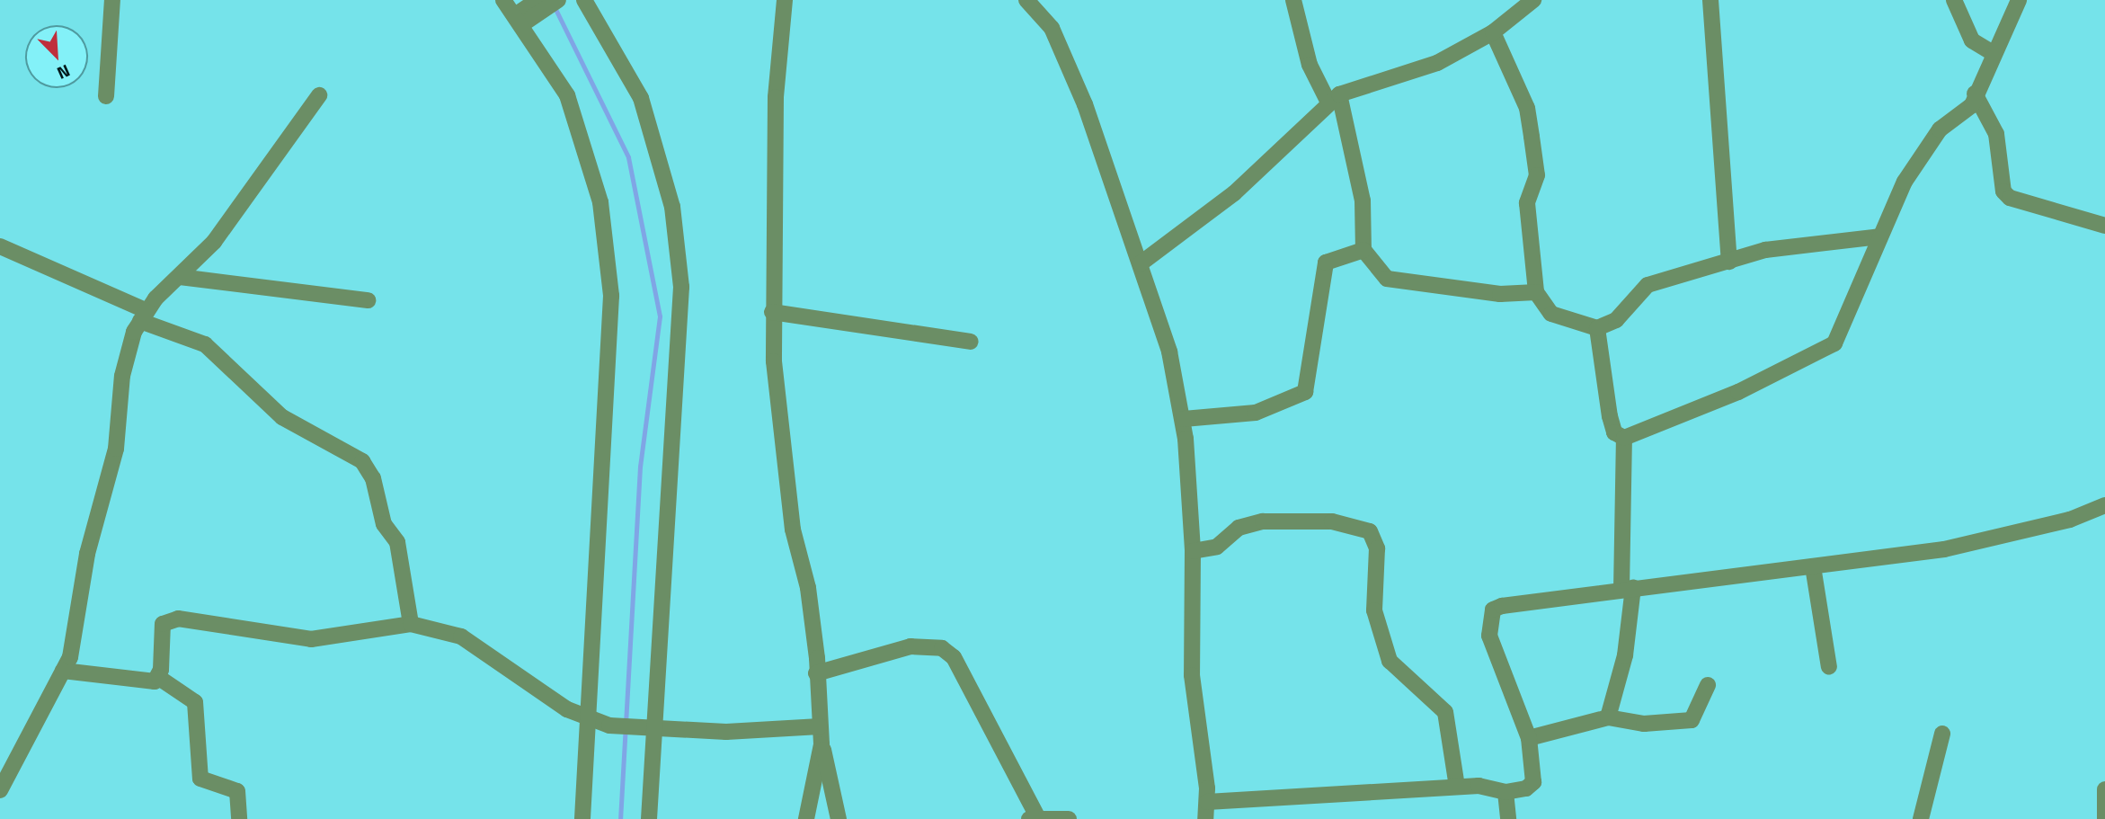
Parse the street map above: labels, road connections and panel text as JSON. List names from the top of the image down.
{
  "north": "bottom right"
}
